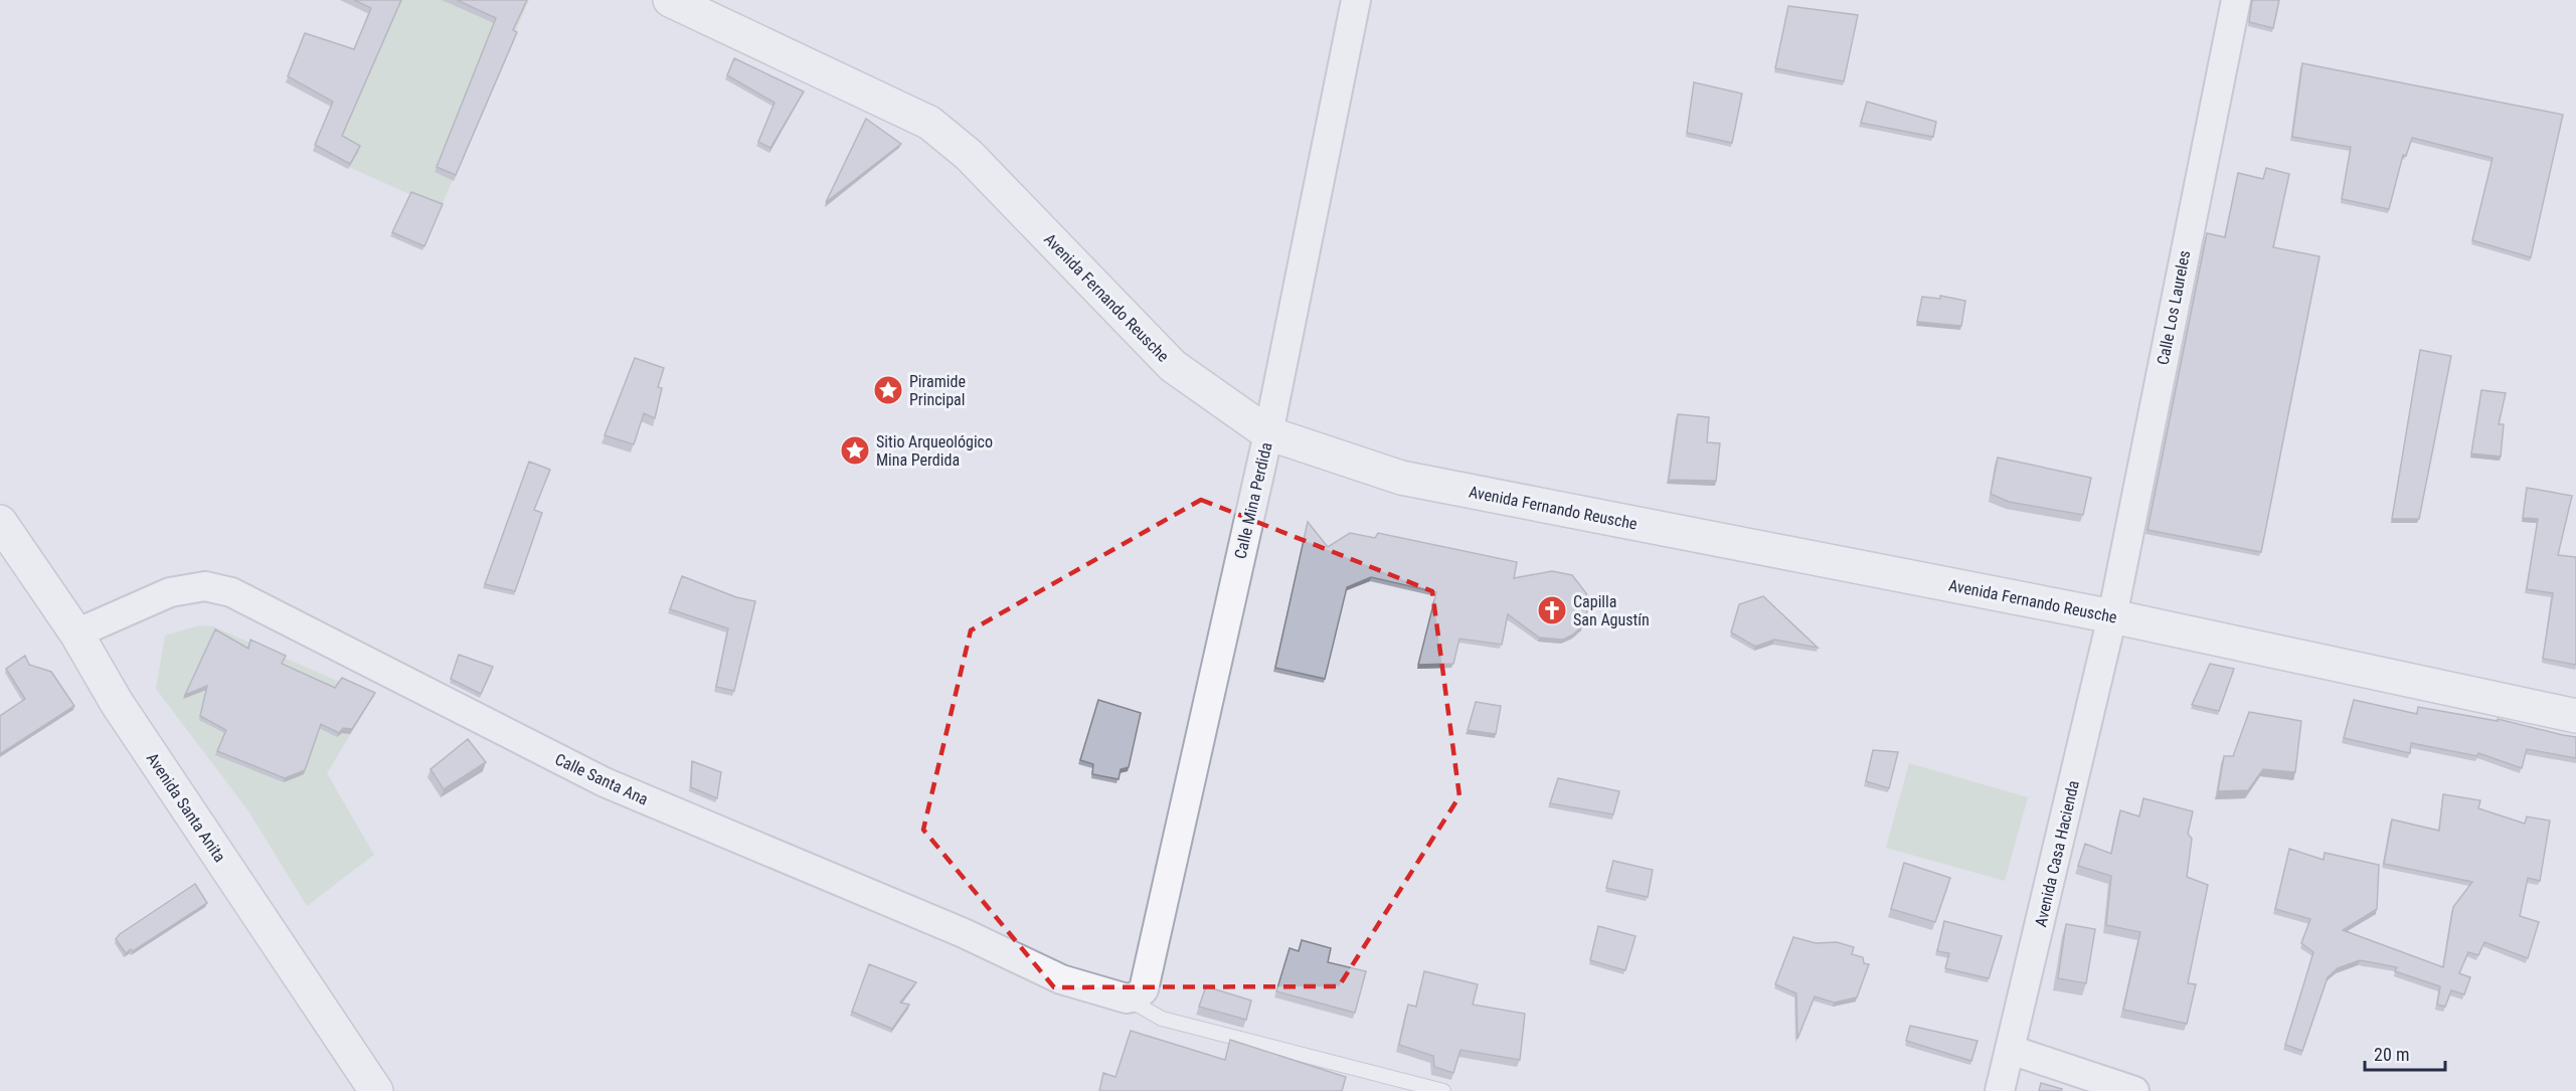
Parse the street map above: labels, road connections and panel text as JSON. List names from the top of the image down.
{
  "streets": {
    "street": [
      "Avenida Fernando Reusche",
      "Calle Los Laureles",
      "Calle Mina Perdida",
      "Calle Santa Ana",
      "Avenida Santa Anita",
      "Avenida Casa Hacienda"
    ]
  },
  "crossings": [
    ["Avenida Fernando Reusche", "Calle Los Laureles"],
    ["Avenida Fernando Reusche", "Calle Mina Perdida"],
    ["Avenida Fernando Reusche", "Avenida Casa Hacienda"],
    ["Calle Los Laureles", "Avenida Casa Hacienda"],
    ["Calle Mina Perdida", "Calle Santa Ana"],
    ["Calle Santa Ana", "Avenida Santa Anita"]
  ],
  "places": {
    "place": ["Piramide Principal", "Sitio Arqueológico Mina Perdida"],
    "church": ["Capilla San Agustín"]
  },
  "scale_bar": "20 m"
}
